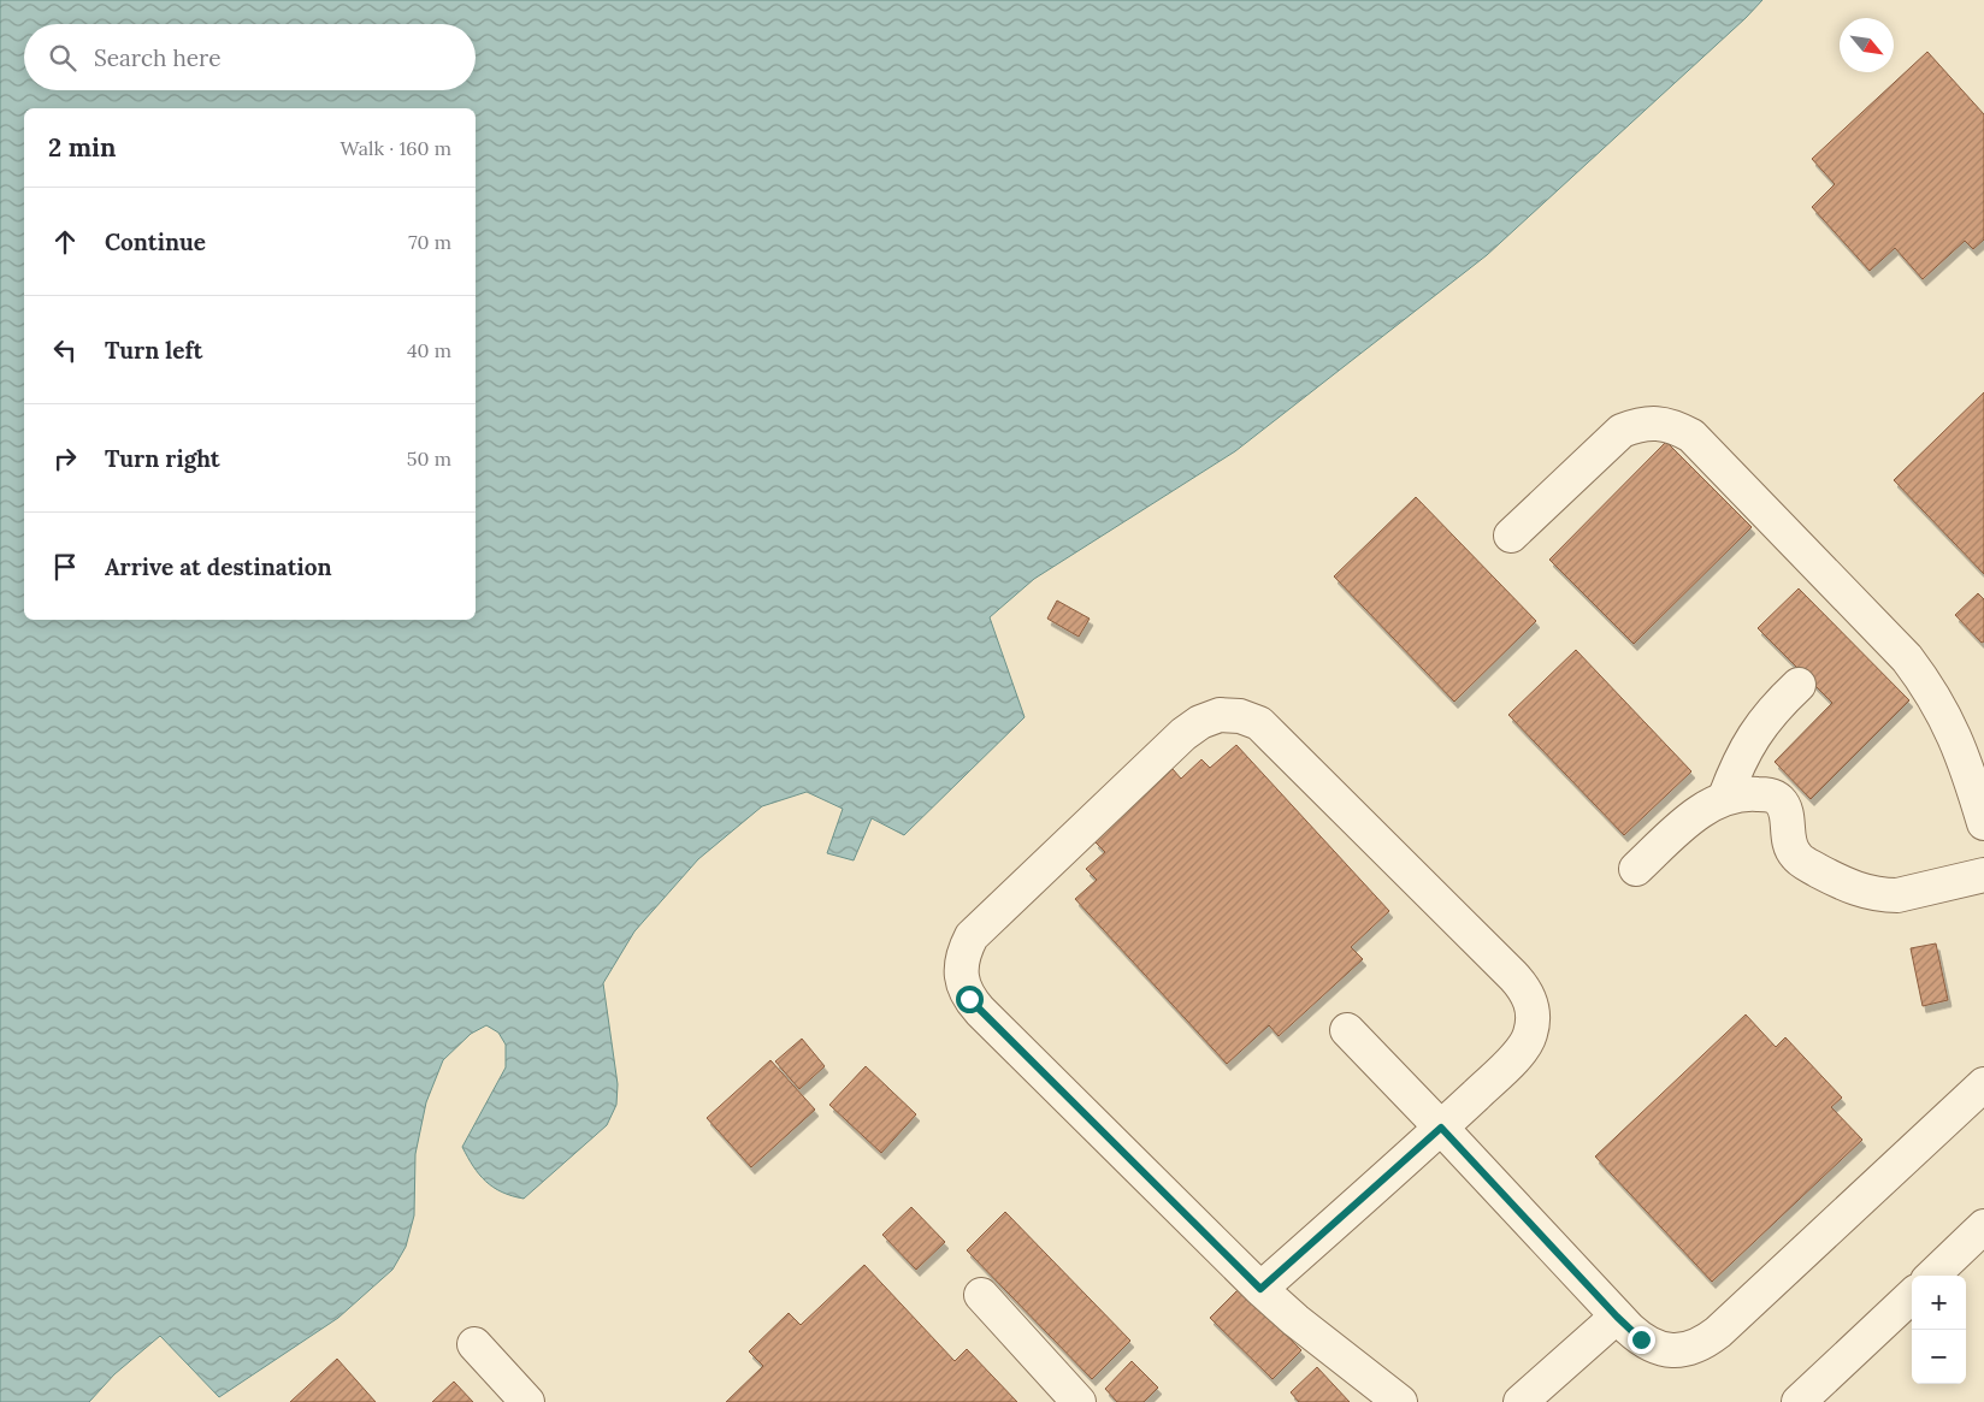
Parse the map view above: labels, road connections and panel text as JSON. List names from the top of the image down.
{
  "north": "bottom right",
  "page": {
    "search": "Search here",
    "heading": ["2 min", "Walk · 160 m"],
    "list": [
      ["Continue", "70 m"],
      ["Turn left", "40 m"],
      ["Turn right", "50 m"],
      "Arrive at destination"
    ],
    "map_buttons": ["+", "−"]
  }
}
